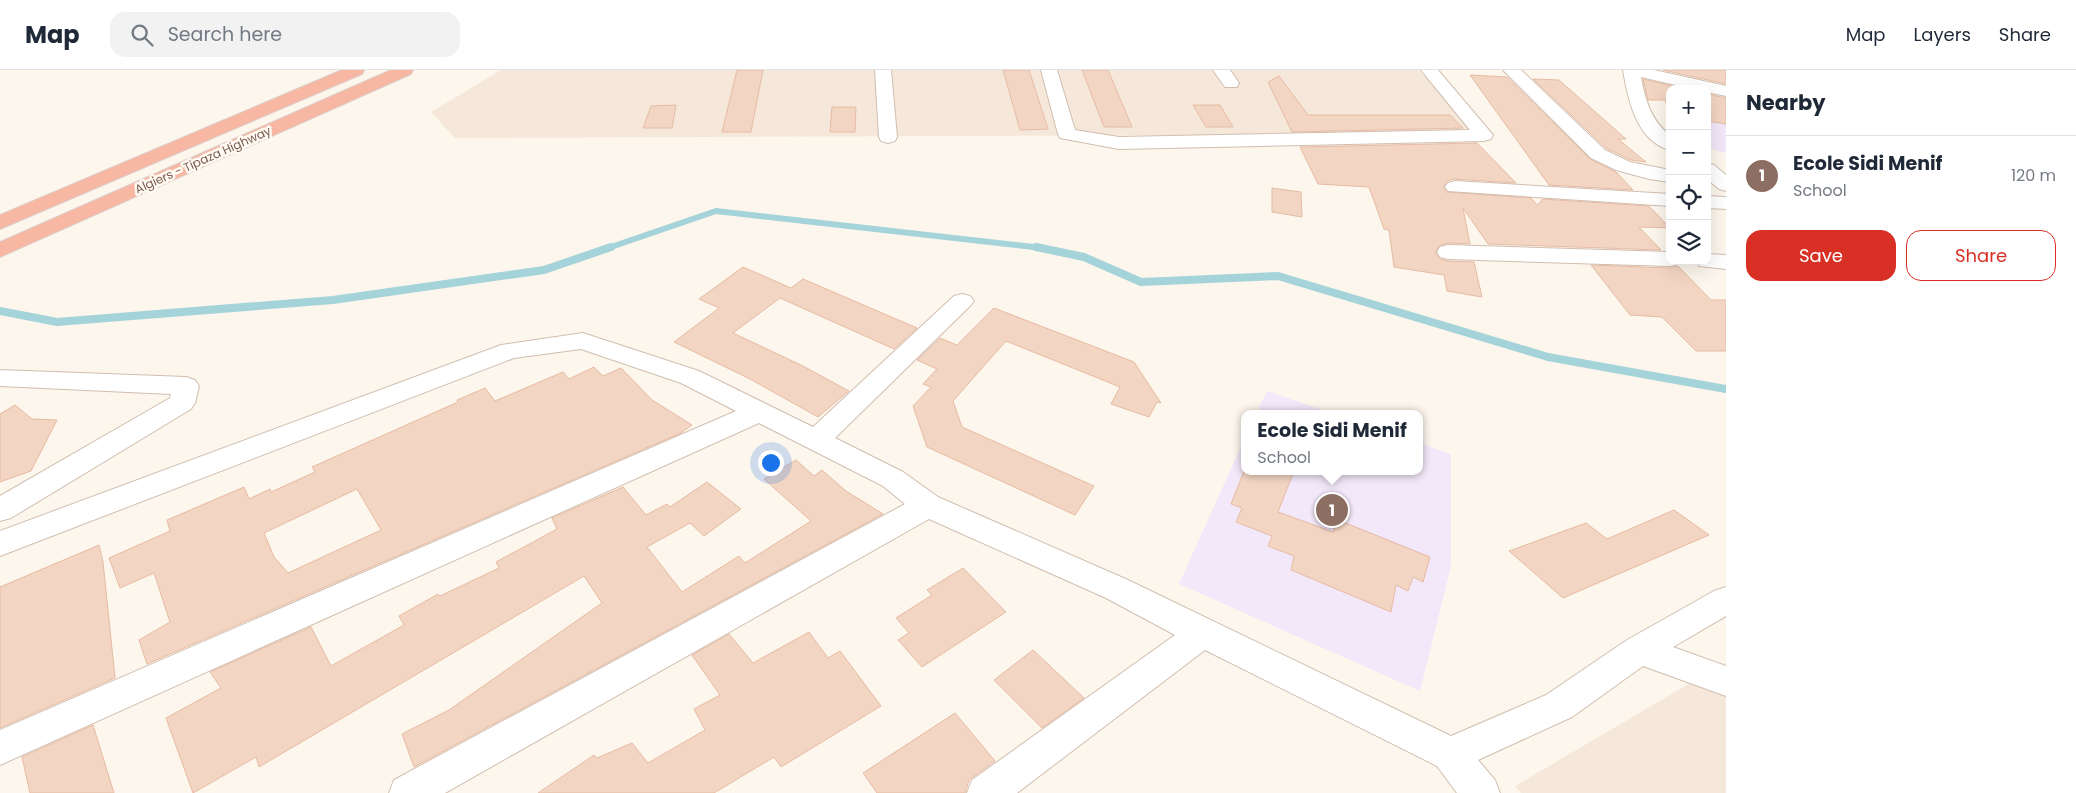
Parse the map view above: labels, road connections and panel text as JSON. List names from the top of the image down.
{
  "streets": {
    "highway": ["Algiers - Tipaza Highway"]
  },
  "page": {
    "header": "Map",
    "search": "Search here",
    "nav": ["Map", "Layers", "Share"],
    "heading": "Nearby",
    "map_buttons": ["+", "−"],
    "list": [
      {
        "mark": "1",
        "name": "Ecole Sidi Menif",
        "note": "School",
        "value": "120 m"
      }
    ],
    "buttons": ["Save", "Share"],
    "popup": ["Ecole Sidi Menif", "School"],
    "pins": "1"
  }
}
